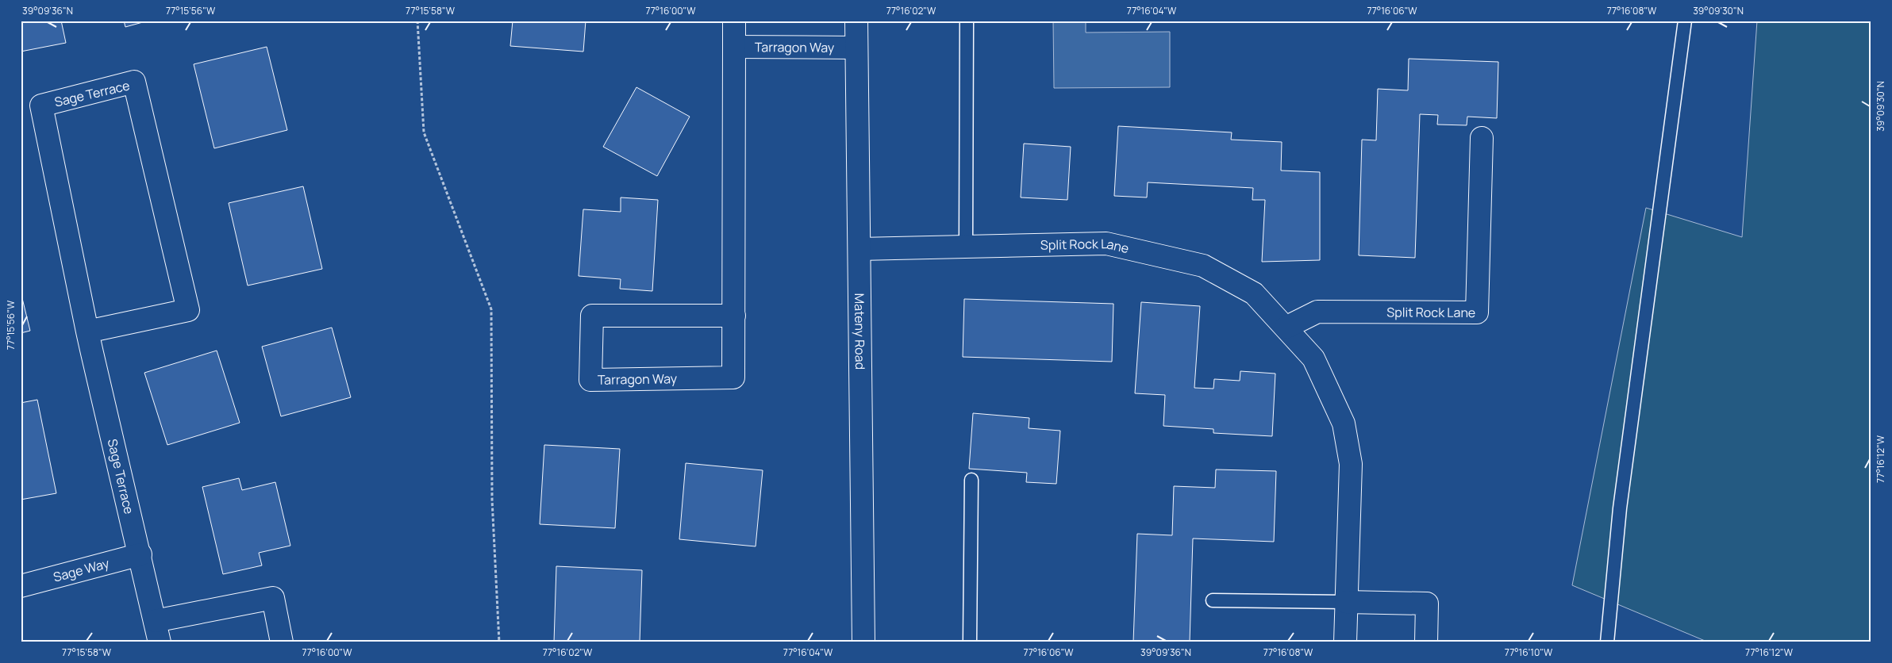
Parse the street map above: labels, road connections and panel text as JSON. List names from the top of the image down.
{
  "streets": {
    "street": [
      "Tarragon Way",
      "Sage Terrace",
      "Split Rock Lane",
      "Mateny Road",
      "Sage Way"
    ]
  },
  "crossings": [
    ["Tarragon Way", "Mateny Road"],
    ["Sage Terrace", "Sage Way"],
    ["Split Rock Lane", "Mateny Road"]
  ],
  "coordinates": [
    "39°09'36\"N",
    "77°15'56\"W",
    "77°15'58\"W",
    "77°16'00\"W",
    "77°16'02\"W",
    "77°16'04\"W",
    "77°16'06\"W",
    "77°16'08\"W",
    "39°09'30\"N",
    "77°16'12\"W",
    "77°16'10\"W"
  ]
}
